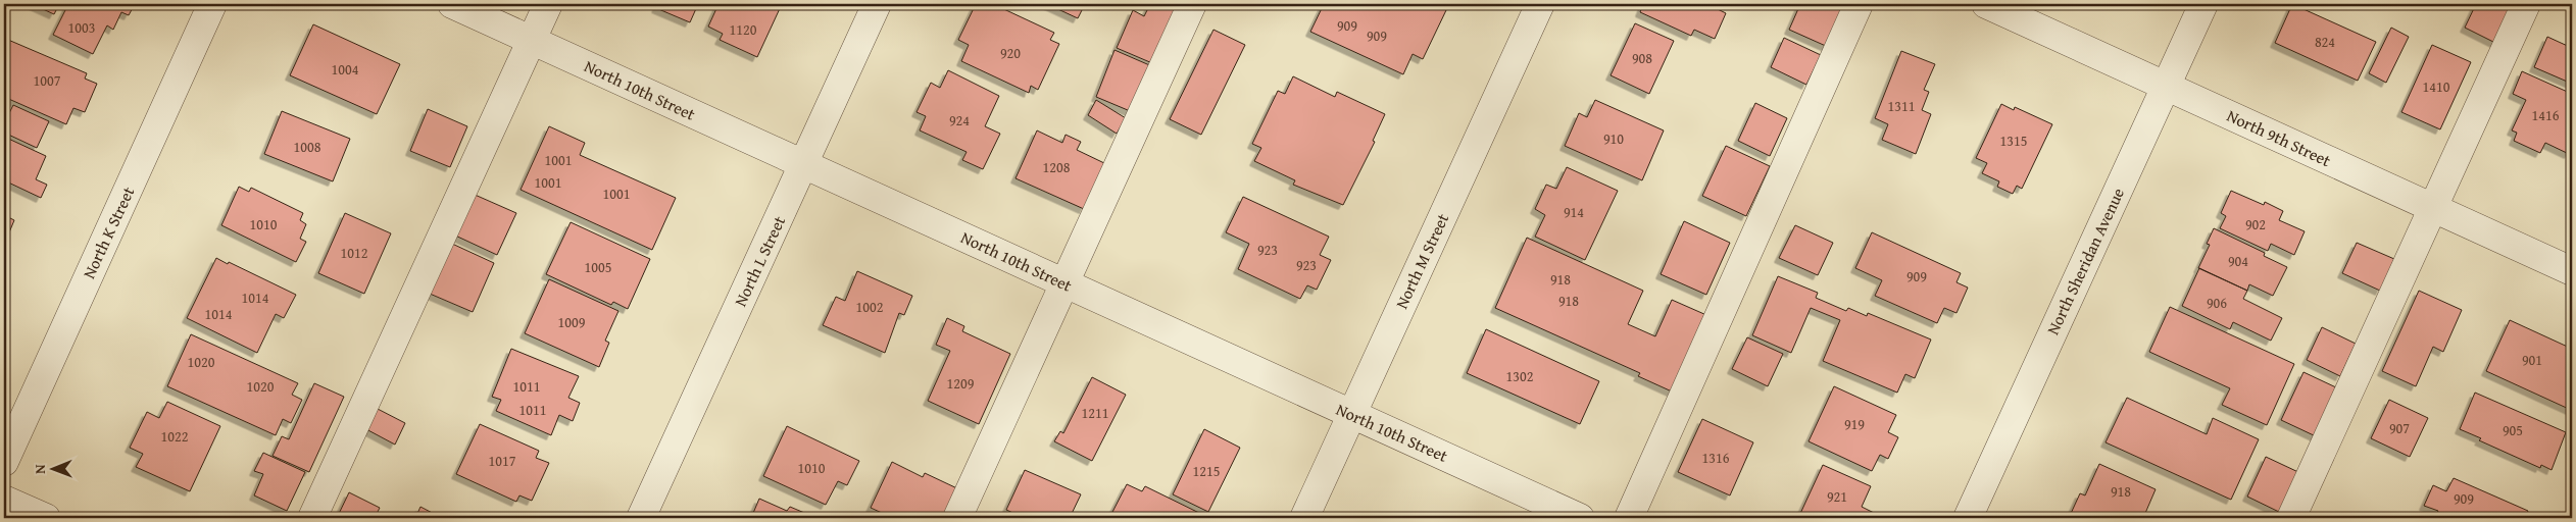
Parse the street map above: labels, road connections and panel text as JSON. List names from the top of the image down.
{
  "streets": {
    "street": [
      "North 10th Street",
      "North 9th Street",
      "North K Street",
      "North L Street",
      "North M Street",
      "North Sheridan Avenue"
    ]
  },
  "crossings": [
    ["North 10th Street", "North L Street"],
    ["North 10th Street", "North M Street"],
    ["North 9th Street", "North Sheridan Avenue"]
  ],
  "house_numbers": [
    "909",
    "1003",
    "1120",
    "909",
    "824",
    "920",
    "908",
    "1004",
    "1007",
    "1410",
    "1311",
    "1416",
    "924",
    "910",
    "1315",
    "1008",
    "1001",
    "1208",
    "1001",
    "1001",
    "914",
    "1010",
    "902",
    "923",
    "1012",
    "904",
    "923",
    "1005",
    "909",
    "918",
    "1014",
    "918",
    "906",
    "1002",
    "1014",
    "1009",
    "901",
    "1020",
    "1302",
    "1209",
    "1020",
    "1011",
    "1011",
    "1211",
    "919",
    "907",
    "905",
    "1022",
    "1316",
    "1017",
    "1010",
    "1215",
    "918",
    "921",
    "909"
  ],
  "north": "left"
}
